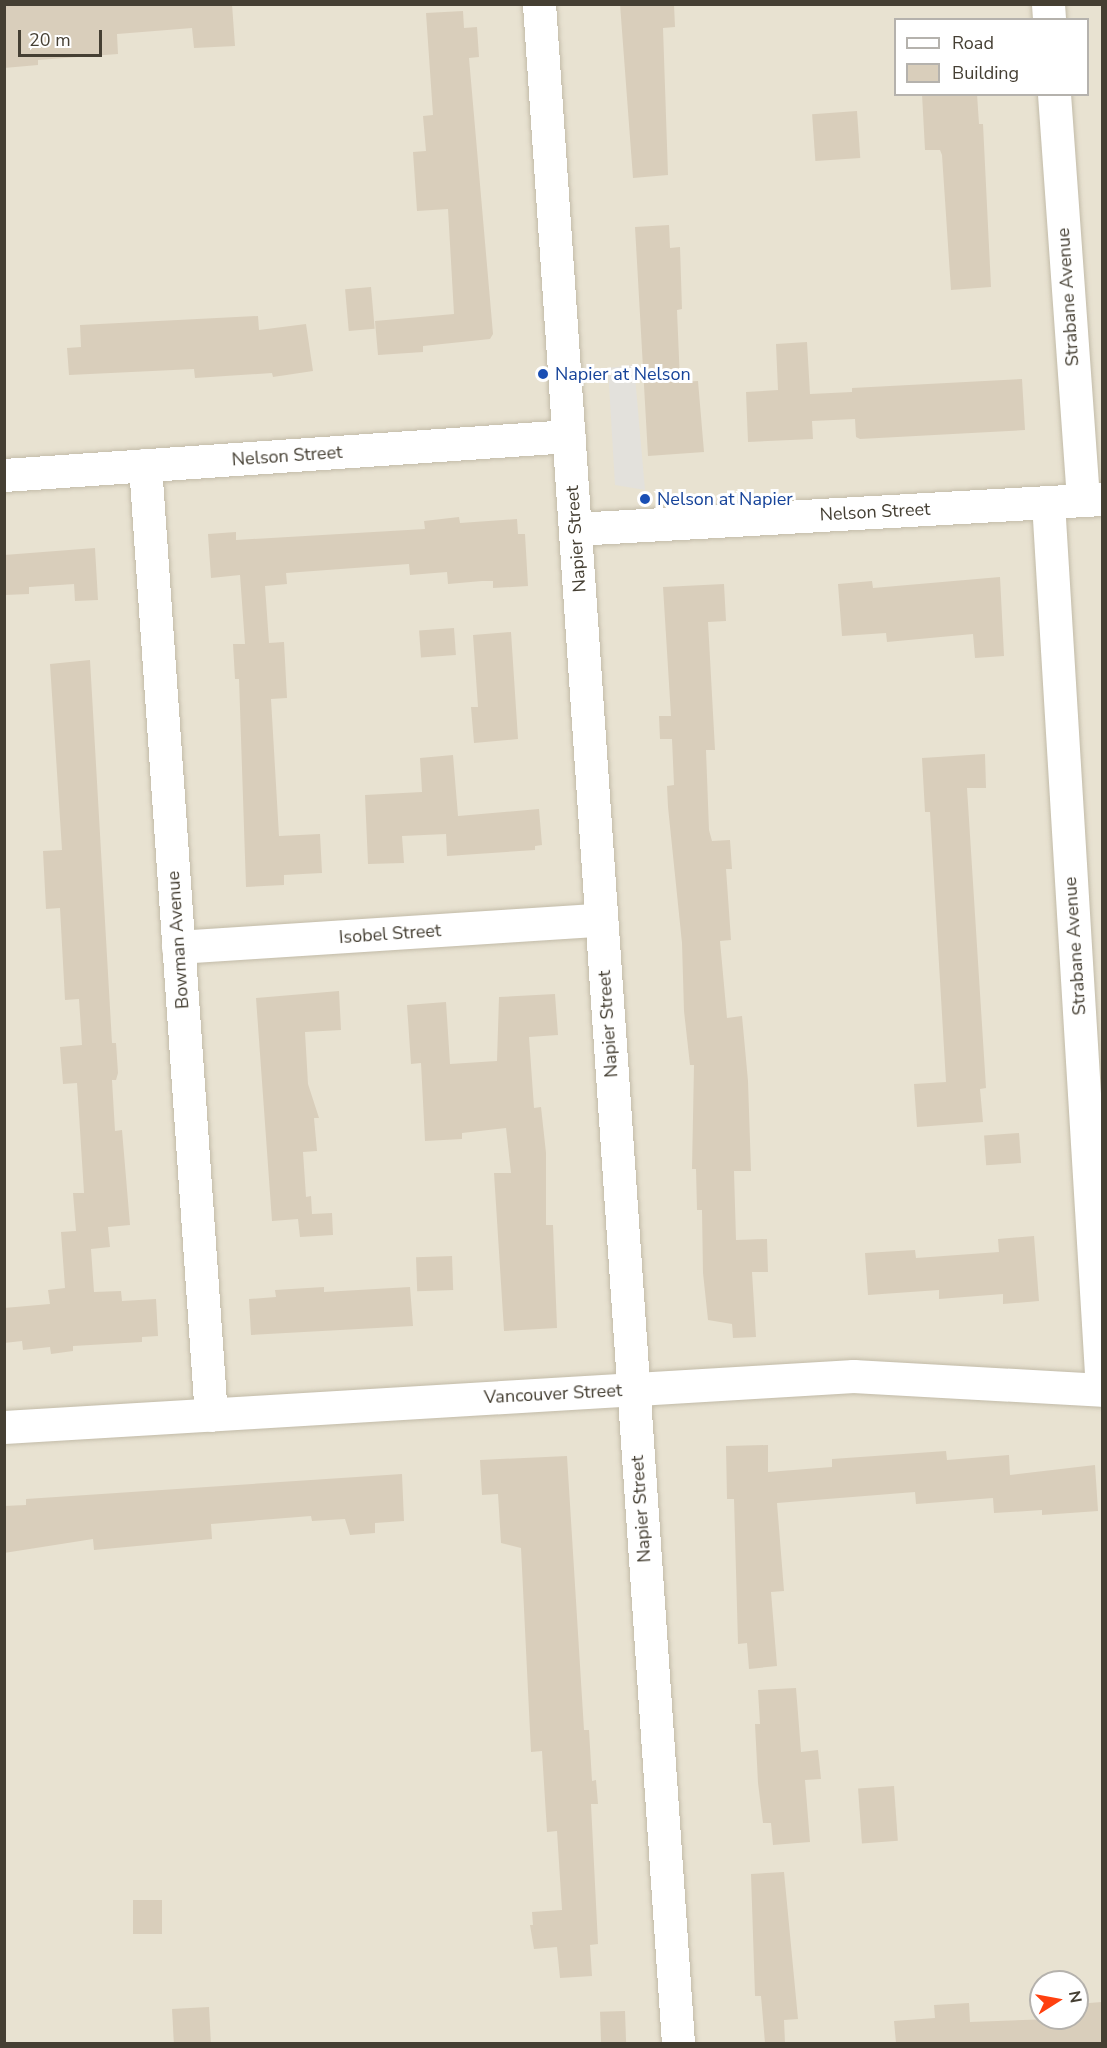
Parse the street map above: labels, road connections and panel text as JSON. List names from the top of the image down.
{
  "streets": {
    "street": [
      "Strabane Avenue",
      "Nelson Street",
      "Napier Street",
      "Isobel Street",
      "Bowman Avenue",
      "Vancouver Street"
    ]
  },
  "crossings": [
    ["Strabane Avenue", "Nelson Street"],
    ["Strabane Avenue", "Vancouver Street"],
    ["Nelson Street", "Napier Street"],
    ["Nelson Street", "Bowman Avenue"],
    ["Napier Street", "Isobel Street"],
    ["Napier Street", "Vancouver Street"],
    ["Isobel Street", "Bowman Avenue"],
    ["Bowman Avenue", "Vancouver Street"]
  ],
  "places": ["Napier at Nelson", "Nelson at Napier"],
  "legend": ["Road", "Building"],
  "scale_bar": "20 m",
  "north": "right"
}
